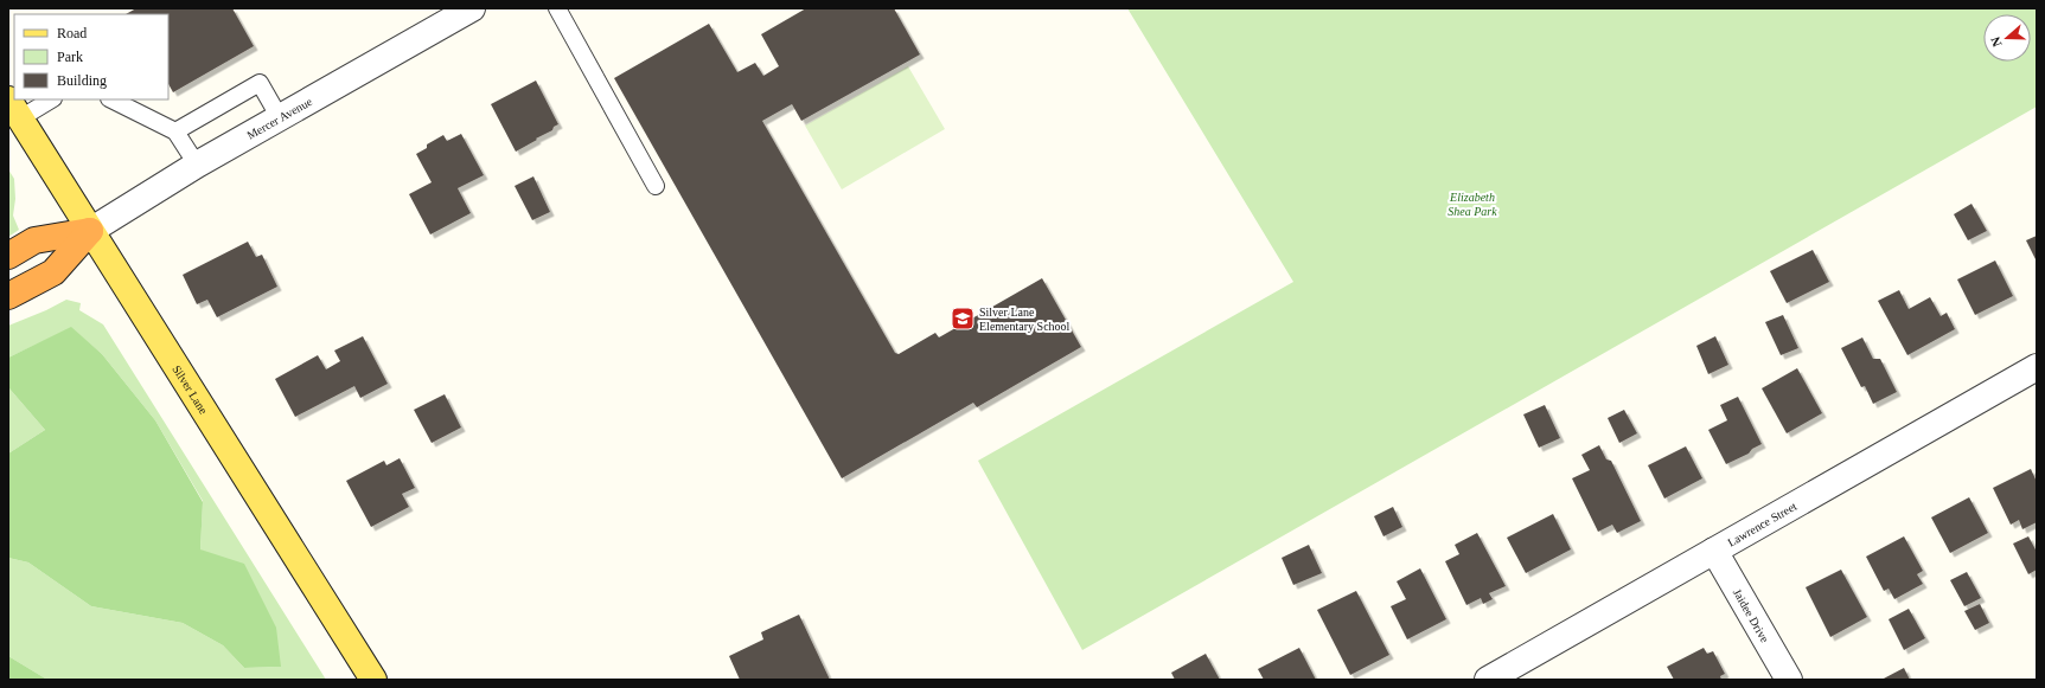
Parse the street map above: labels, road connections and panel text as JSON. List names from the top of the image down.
{
  "streets": {
    "main road": ["Silver Lane"],
    "street": ["Mercer Avenue", "Lawrence Street", "Jaidee Drive"]
  },
  "crossings": [
    ["Mercer Avenue", "Silver Lane"],
    ["Lawrence Street", "Jaidee Drive"]
  ],
  "parks": ["Elizabeth Shea Park"],
  "places": {
    "school or university": ["Silver Lane Elementary School"]
  },
  "legend": ["Road", "Park", "Building"],
  "north": "left"
}
